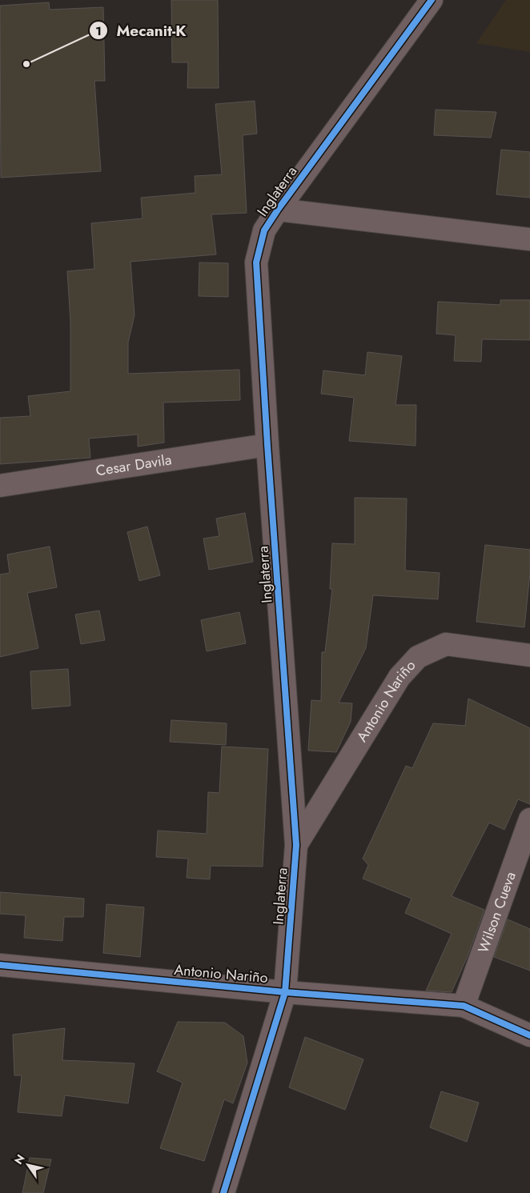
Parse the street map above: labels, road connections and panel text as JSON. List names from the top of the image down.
{
  "streets": {
    "street": [
      "Inglaterra",
      "Cesar Davila",
      "Antonio Nariño",
      "Wilson Cueva"
    ]
  },
  "crossings": [
    ["Inglaterra", "Cesar Davila"],
    ["Inglaterra", "Antonio Nariño"],
    ["Antonio Nariño", "Wilson Cueva"]
  ],
  "places": ["Mecanit-K"],
  "north": "top left"
}
